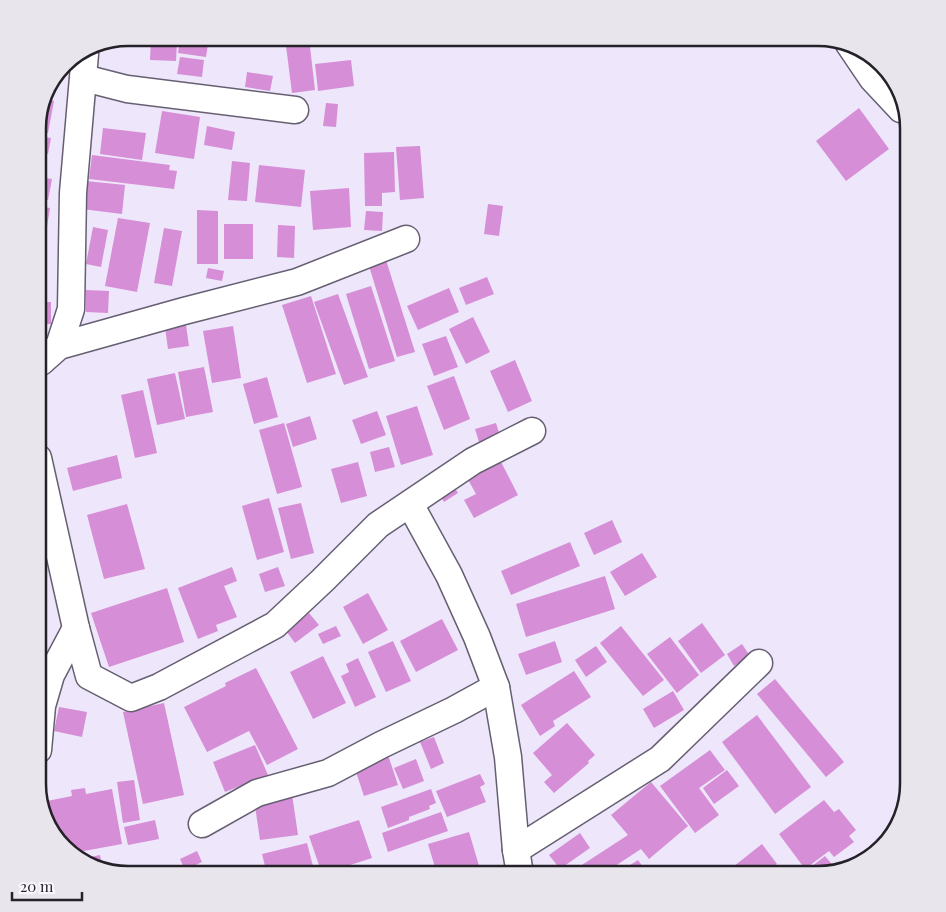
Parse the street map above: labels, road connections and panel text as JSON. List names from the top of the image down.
{
  "scale_bar": "20 m"
}
